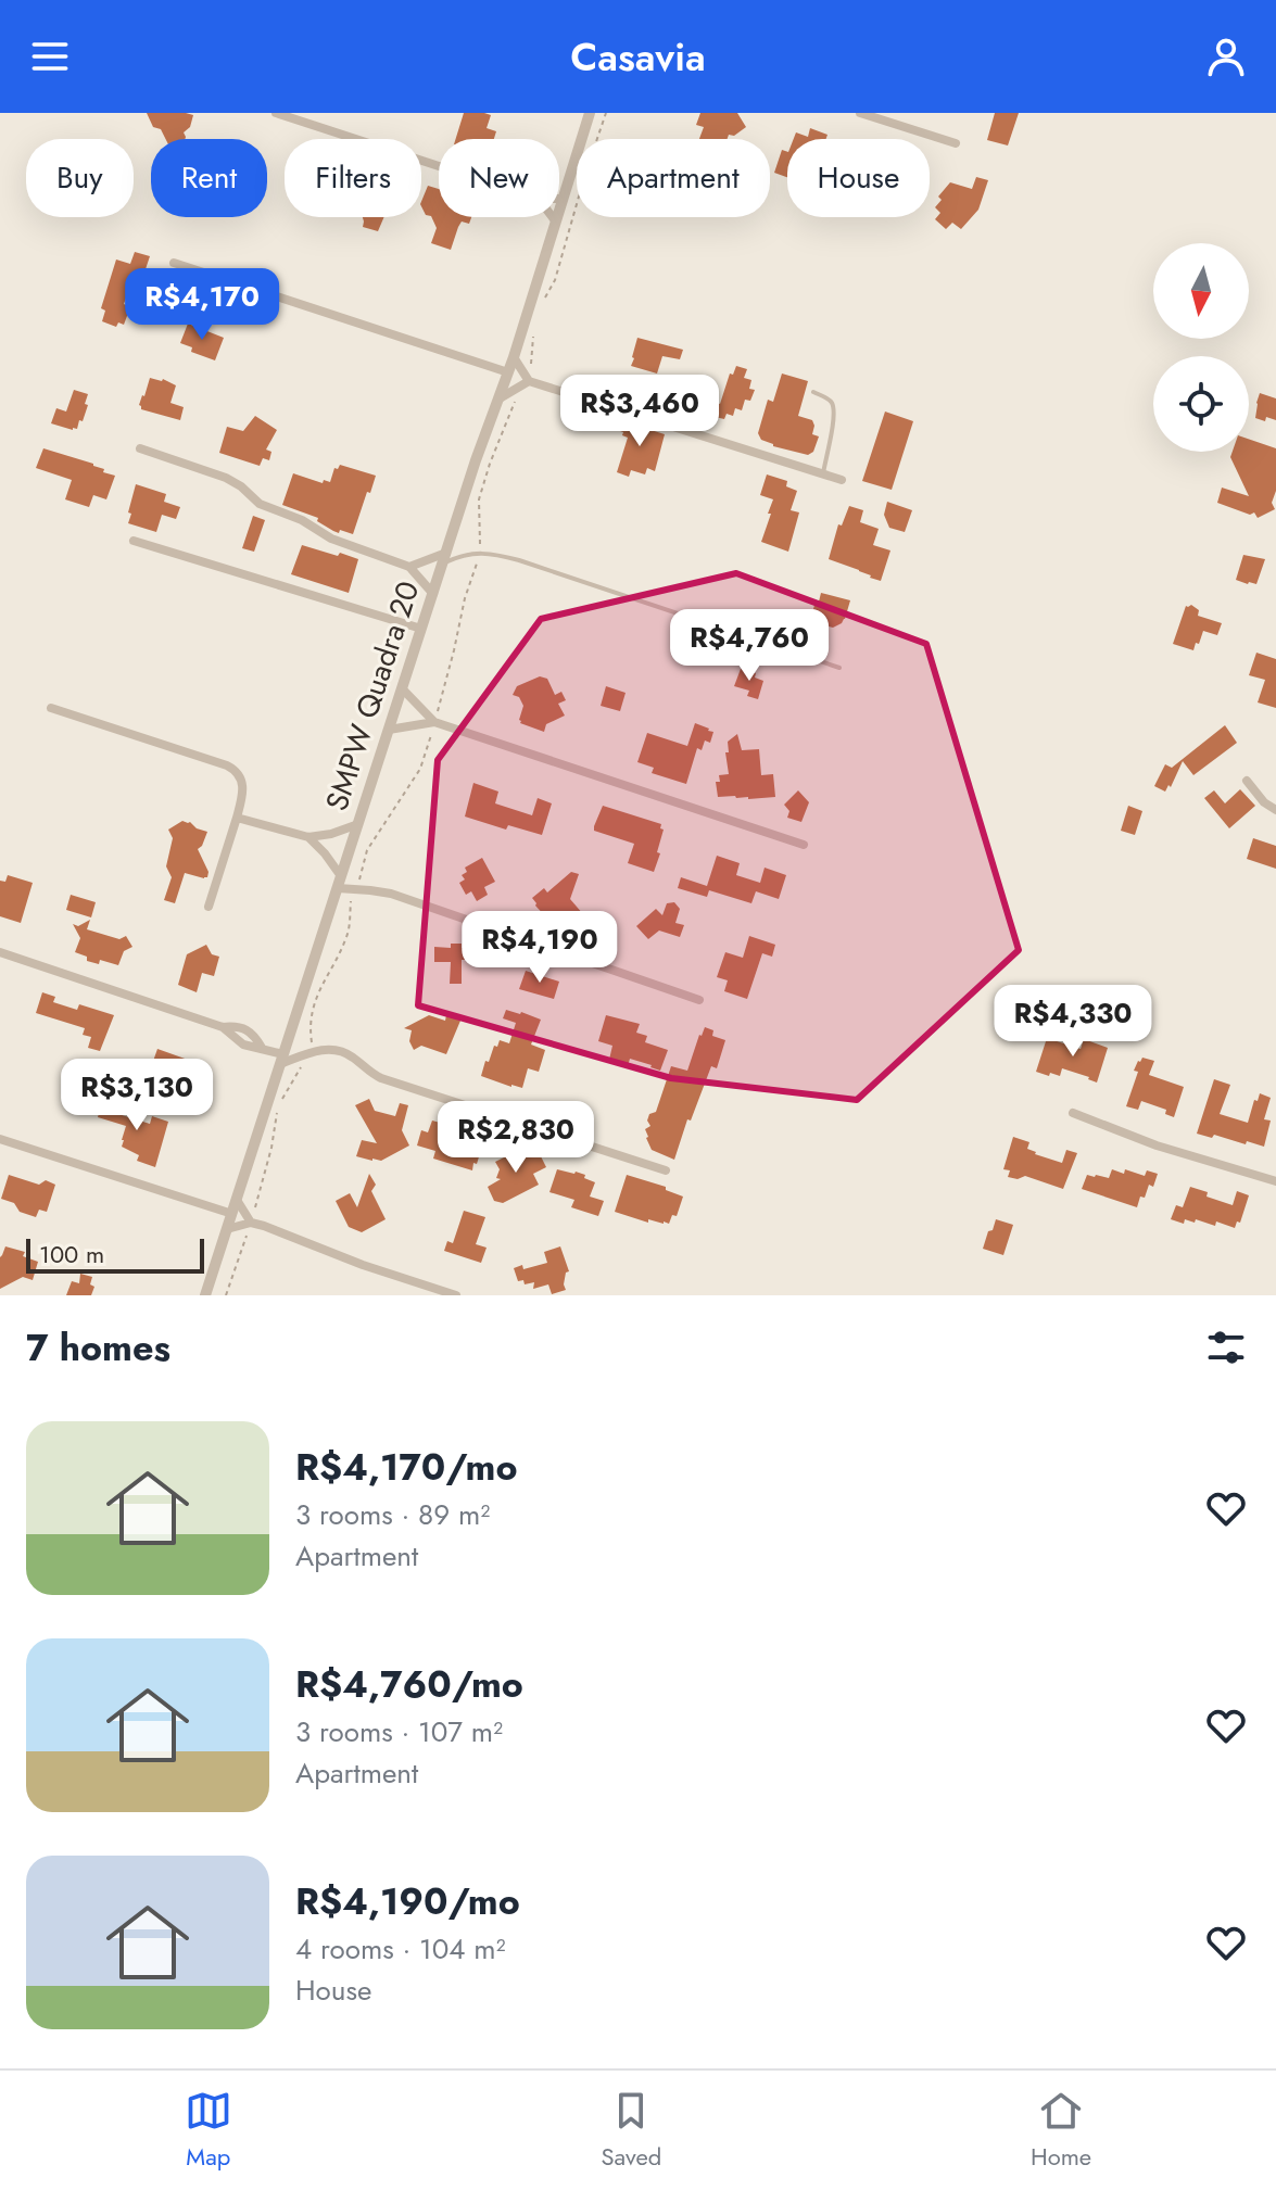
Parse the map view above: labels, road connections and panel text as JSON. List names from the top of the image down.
{
  "streets": {
    "street": ["SMPW Quadra 20"]
  },
  "scale_bar": "100 m",
  "north": "bottom",
  "page": {
    "header": "Casavia",
    "chip": [
      "Buy",
      "Rent",
      "Filters",
      "New",
      "Apartment",
      "House"
    ],
    "price": [
      "R$4,170",
      "R$3,460",
      "R$4,760",
      "R$4,190",
      "R$4,330",
      "R$3,130",
      "R$2,830"
    ],
    "scale": "100 m",
    "heading": "7 homes",
    "list": [
      {
        "name": "R$4,170/mo",
        "note": "3 rooms · 89 m² · Apartment"
      },
      {
        "name": "R$4,760/mo",
        "note": "3 rooms · 107 m² · Apartment"
      },
      {
        "name": "R$4,190/mo",
        "note": "4 rooms · 104 m² · House"
      }
    ],
    "tabs": ["Map", "Saved", "Home"]
  }
}
